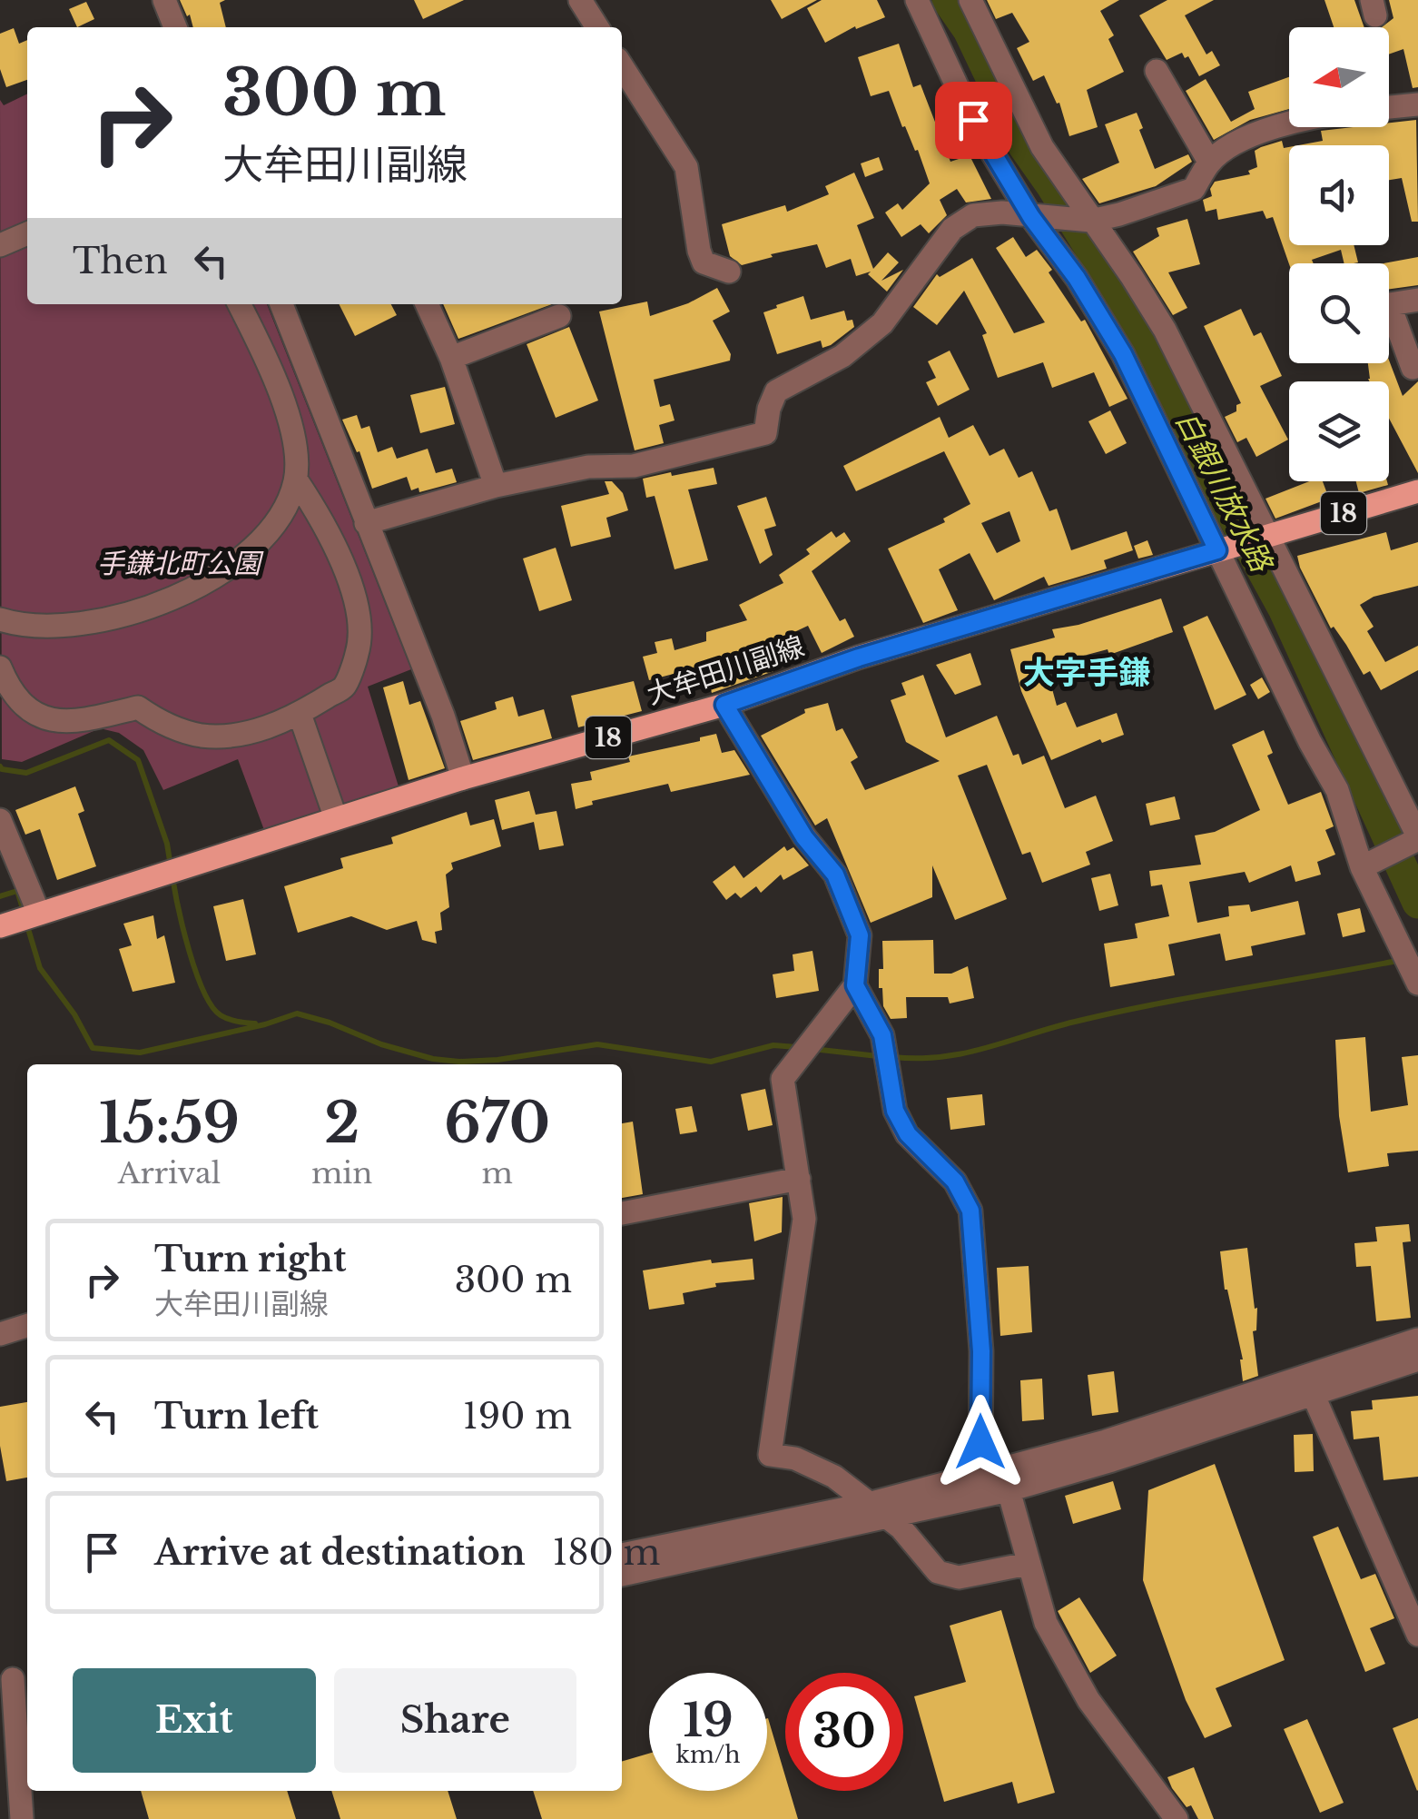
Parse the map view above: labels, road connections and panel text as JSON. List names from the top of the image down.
{
  "streets": {
    "main road": ["18", "大牟田川副線"]
  },
  "districts": ["大字手鎌"],
  "water": ["白銀川放水路"],
  "parks": ["手鎌北町公園"],
  "north": "left",
  "page": {
    "turn": ["300 m", "大牟田川副線"],
    "then": "Then",
    "eta": [
      "15:59",
      "Arrival",
      "2",
      "min",
      "670",
      "m"
    ],
    "list": [
      {
        "name": "Turn right",
        "note": "大牟田川副線",
        "value": "300 m"
      },
      {
        "name": "Turn left",
        "value": "190 m"
      },
      {
        "name": "Arrive at destination",
        "value": "180 m"
      }
    ],
    "buttons": ["Exit", "Share"],
    "speed": "19 km/h",
    "limit": "30"
  }
}
